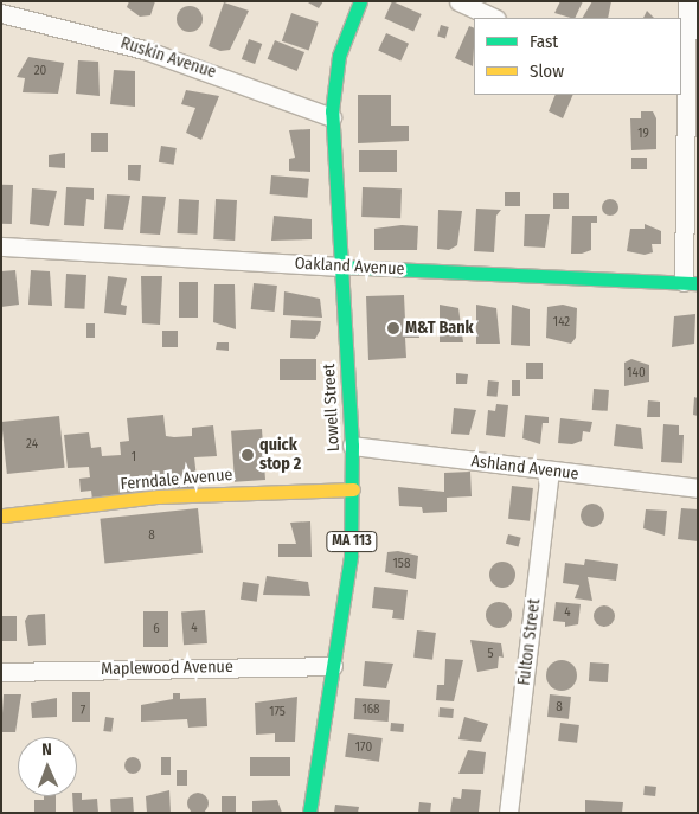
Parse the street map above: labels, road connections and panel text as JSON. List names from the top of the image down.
{
  "streets": {
    "main road": [
      "Oakland Avenue",
      "Lowell Street",
      "Ferndale Avenue",
      "MA 113"
    ],
    "street": [
      "Ruskin Avenue",
      "Ashland Avenue",
      "Fulton Street",
      "Maplewood Avenue"
    ]
  },
  "crossings": [
    ["Ruskin Avenue", "Lowell Street"],
    ["Oakland Avenue", "Lowell Street"],
    ["Lowell Street", "Ashland Avenue"],
    ["Lowell Street", "Ferndale Avenue"],
    ["Lowell Street", "Maplewood Avenue"],
    ["Ashland Avenue", "Fulton Street"]
  ],
  "places": ["M&T Bank", "quick stop 2"],
  "house_numbers": [
    "20",
    "19",
    "142",
    "140",
    "24",
    "1",
    "8",
    "158",
    "4",
    "4",
    "6",
    "5",
    "8",
    "168",
    "7",
    "175",
    "170"
  ],
  "legend": ["Fast", "Slow"],
  "north": "top"
}
